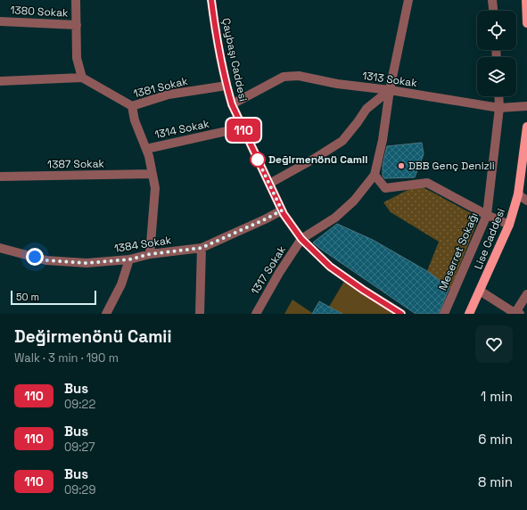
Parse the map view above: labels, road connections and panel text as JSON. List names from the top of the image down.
{
  "streets": {
    "main road": ["Çaybaşı Caddesi", "Lise Caddesi"],
    "street": [
      "1380 Sokak",
      "1313 Sokak",
      "1381 Sokak",
      "1314 Sokak",
      "1387 Sokak",
      "1384 Sokak",
      "Meserret Sokağı",
      "1317 Sokak"
    ]
  },
  "crossings": [
    ["Çaybaşı Caddesi", "1313 Sokak"],
    ["Çaybaşı Caddesi", "1381 Sokak"],
    ["Çaybaşı Caddesi", "1314 Sokak"],
    ["Çaybaşı Caddesi", "1384 Sokak"],
    ["Çaybaşı Caddesi", "1317 Sokak"],
    ["1313 Sokak", "Meserret Sokağı"]
  ],
  "places": ["Değirmenönü Camii", "DBB Genç Denizli"],
  "lines": ["bus line 110"],
  "scale_bar": "50 m",
  "page": {
    "on_map": "110",
    "scale": "50 m",
    "heading": ["Değirmenönü Camii", "Walk · 3 min · 190 m"],
    "list": [
      {
        "mark": "110",
        "name": "Bus",
        "note": "09:22",
        "value": "1 min"
      },
      {
        "mark": "110",
        "name": "Bus",
        "note": "09:27",
        "value": "6 min"
      },
      {
        "mark": "110",
        "name": "Bus",
        "note": "09:29",
        "value": "8 min"
      }
    ]
  }
}
